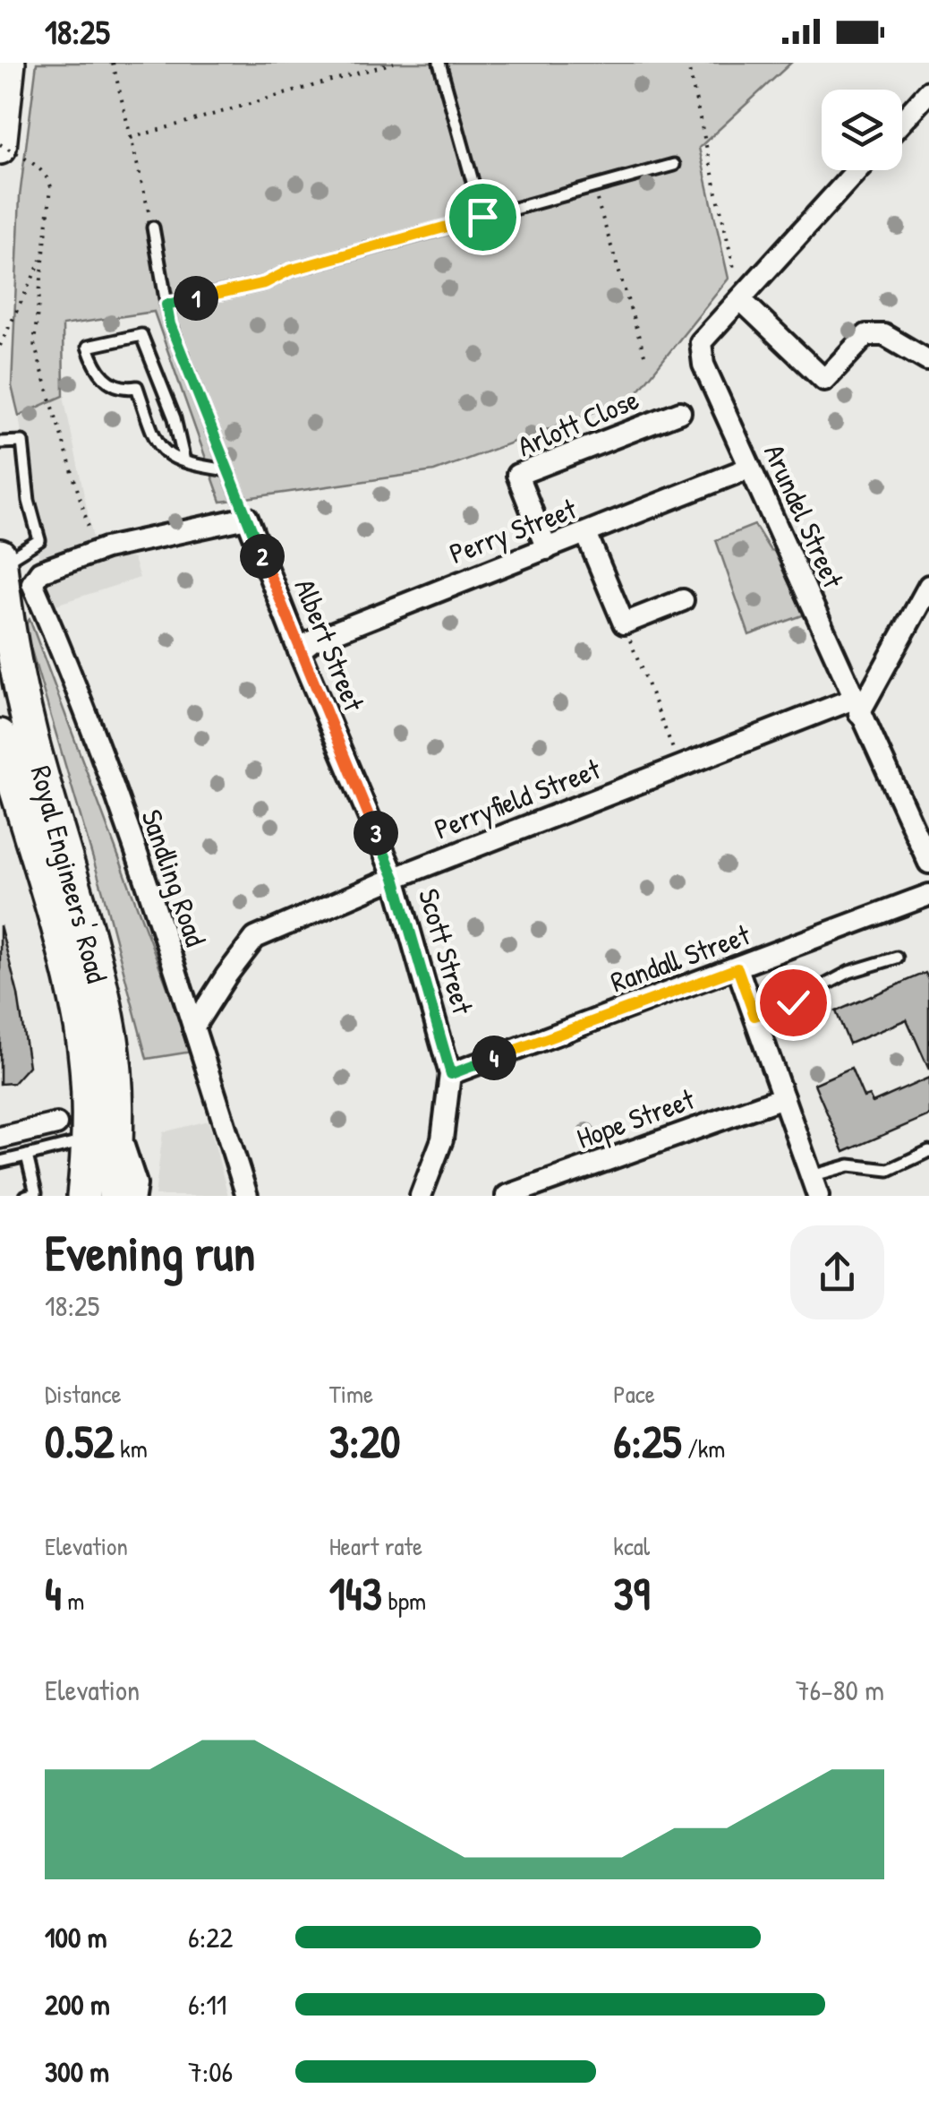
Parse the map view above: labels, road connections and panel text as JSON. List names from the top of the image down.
{
  "streets": {
    "highway": ["Royal Engineers' Road"],
    "street": [
      "Arlott Close",
      "Arundel Street",
      "Perry Street",
      "Albert Street",
      "Perryfield Street",
      "Sandling Road",
      "Scott Street",
      "Randall Street",
      "Hope Street"
    ]
  },
  "crossings": [
    ["Arlott Close", "Perry Street"],
    ["Arundel Street", "Perry Street"],
    ["Arundel Street", "Perryfield Street"],
    ["Perry Street", "Albert Street"],
    ["Albert Street", "Perryfield Street"],
    ["Albert Street", "Scott Street"],
    ["Perryfield Street", "Sandling Road"],
    ["Perryfield Street", "Scott Street"],
    ["Scott Street", "Randall Street"]
  ],
  "page": {
    "status": "18:25",
    "pins": [
      "1",
      "2",
      "3",
      "4"
    ],
    "heading": ["Evening run", "18:25"],
    "stats": [
      ["Distance", "0.52 km"],
      ["Time", "3:20"],
      ["Pace", "6:25 /km"],
      ["Elevation", "4 m"],
      ["Heart rate", "143 bpm"],
      ["kcal", "39"]
    ],
    "chart": ["Elevation", "76–80 m"],
    "list": [
      {
        "name": "100 m",
        "note": "6:22"
      },
      {
        "name": "200 m",
        "note": "6:11"
      },
      {
        "name": "300 m",
        "note": "7:06"
      }
    ]
  }
}
